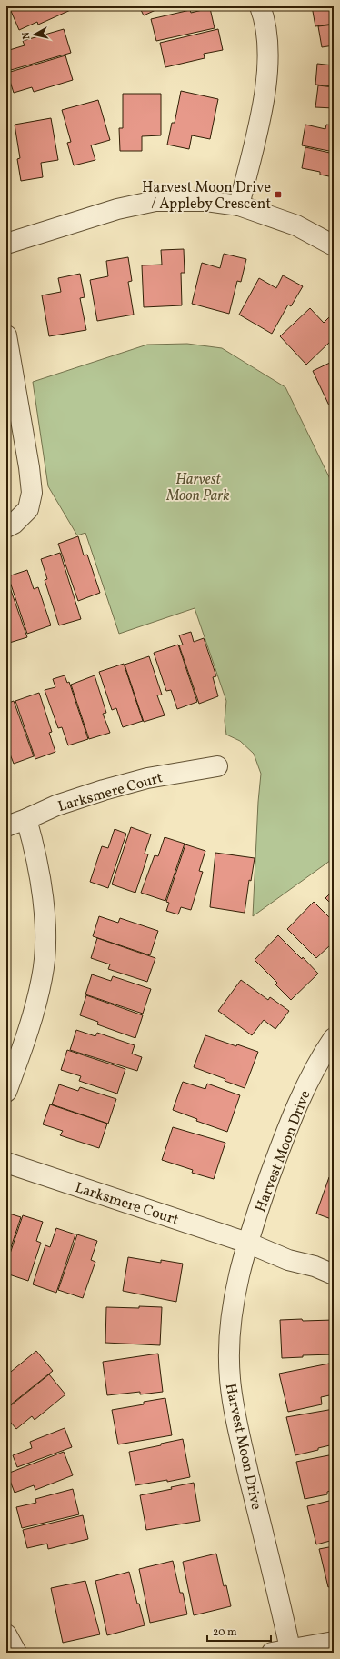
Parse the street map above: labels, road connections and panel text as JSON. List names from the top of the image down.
{
  "streets": {
    "street": ["Larksmere Court", "Harvest Moon Drive"]
  },
  "crossings": [
    ["Larksmere Court", "Harvest Moon Drive"]
  ],
  "parks": ["Harvest Moon Park"],
  "places": {
    "transit": ["Harvest Moon Drive / Appleby Crescent"]
  },
  "scale_bar": "20 m",
  "north": "left"
}
